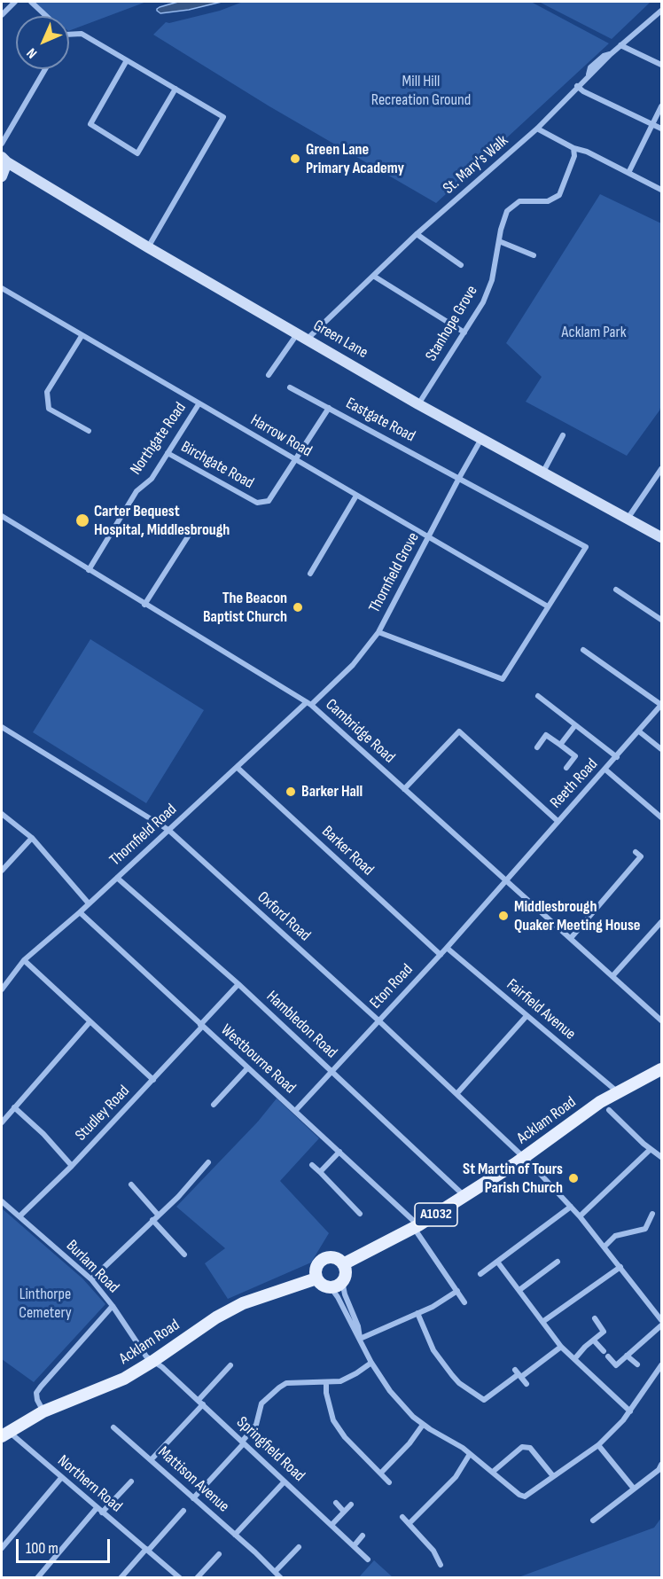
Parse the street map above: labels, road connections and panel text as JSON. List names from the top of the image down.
{
  "streets": {
    "main road": ["Acklam Road", "A1032"],
    "street": [
      "St. Mary's Walk",
      "Stanhope Grove",
      "Green Lane",
      "Eastgate Road",
      "Harrow Road",
      "Northgate Road",
      "Birchgate Road",
      "Thornfield Grove",
      "Cambridge Road",
      "Reeth Road",
      "Thornfield Road",
      "Barker Road",
      "Oxford Road",
      "Eton Road",
      "Fairfield Avenue",
      "Hambledon Road",
      "Westbourne Road",
      "Studley Road",
      "Burlam Road",
      "Springfield Road",
      "Mattison Avenue",
      "Northern Road"
    ]
  },
  "crossings": [
    ["St. Mary's Walk", "Green Lane"],
    ["Stanhope Grove", "Green Lane"],
    ["Green Lane", "Thornfield Grove"],
    ["Eastgate Road", "Harrow Road"],
    ["Eastgate Road", "Birchgate Road"],
    ["Eastgate Road", "Thornfield Grove"],
    ["Harrow Road", "Northgate Road"],
    ["Harrow Road", "Birchgate Road"],
    ["Harrow Road", "Thornfield Grove"],
    ["Northgate Road", "Birchgate Road"],
    ["Northgate Road", "Cambridge Road"],
    ["Thornfield Grove", "Cambridge Road"],
    ["Thornfield Grove", "Thornfield Road"],
    ["Cambridge Road", "Reeth Road"],
    ["Cambridge Road", "Thornfield Road"],
    ["Cambridge Road", "Eton Road"],
    ["Reeth Road", "Eton Road"],
    ["Thornfield Road", "Barker Road"],
    ["Thornfield Road", "Oxford Road"],
    ["Thornfield Road", "Hambledon Road"],
    ["Thornfield Road", "Westbourne Road"],
    ["Barker Road", "Eton Road"],
    ["Oxford Road", "Eton Road"],
    ["Oxford Road", "Acklam Road"],
    ["Eton Road", "Fairfield Avenue"],
    ["Eton Road", "Hambledon Road"],
    ["Eton Road", "Westbourne Road"],
    ["Fairfield Avenue", "Acklam Road"],
    ["Hambledon Road", "Studley Road"],
    ["Hambledon Road", "Acklam Road"],
    ["Westbourne Road", "Studley Road"],
    ["Westbourne Road", "Acklam Road"],
    ["Studley Road", "Burlam Road"],
    ["Acklam Road", "Burlam Road"],
    ["Acklam Road", "Springfield Road"],
    ["Acklam Road", "Northern Road"],
    ["Burlam Road", "Springfield Road"]
  ],
  "parks": ["Mill Hill Recreation Ground", "Acklam Park", "Linthorpe Cemetery"],
  "places": [
    "Green Lane Primary Academy",
    "Carter Bequest Hospital, Middlesbrough",
    "The Beacon Baptist Church",
    "Barker Hall",
    "Middlesbrough Quaker Meeting House",
    "St Martin of Tours Parish Church"
  ],
  "scale_bar": "100 m",
  "north": "bottom left"
}
